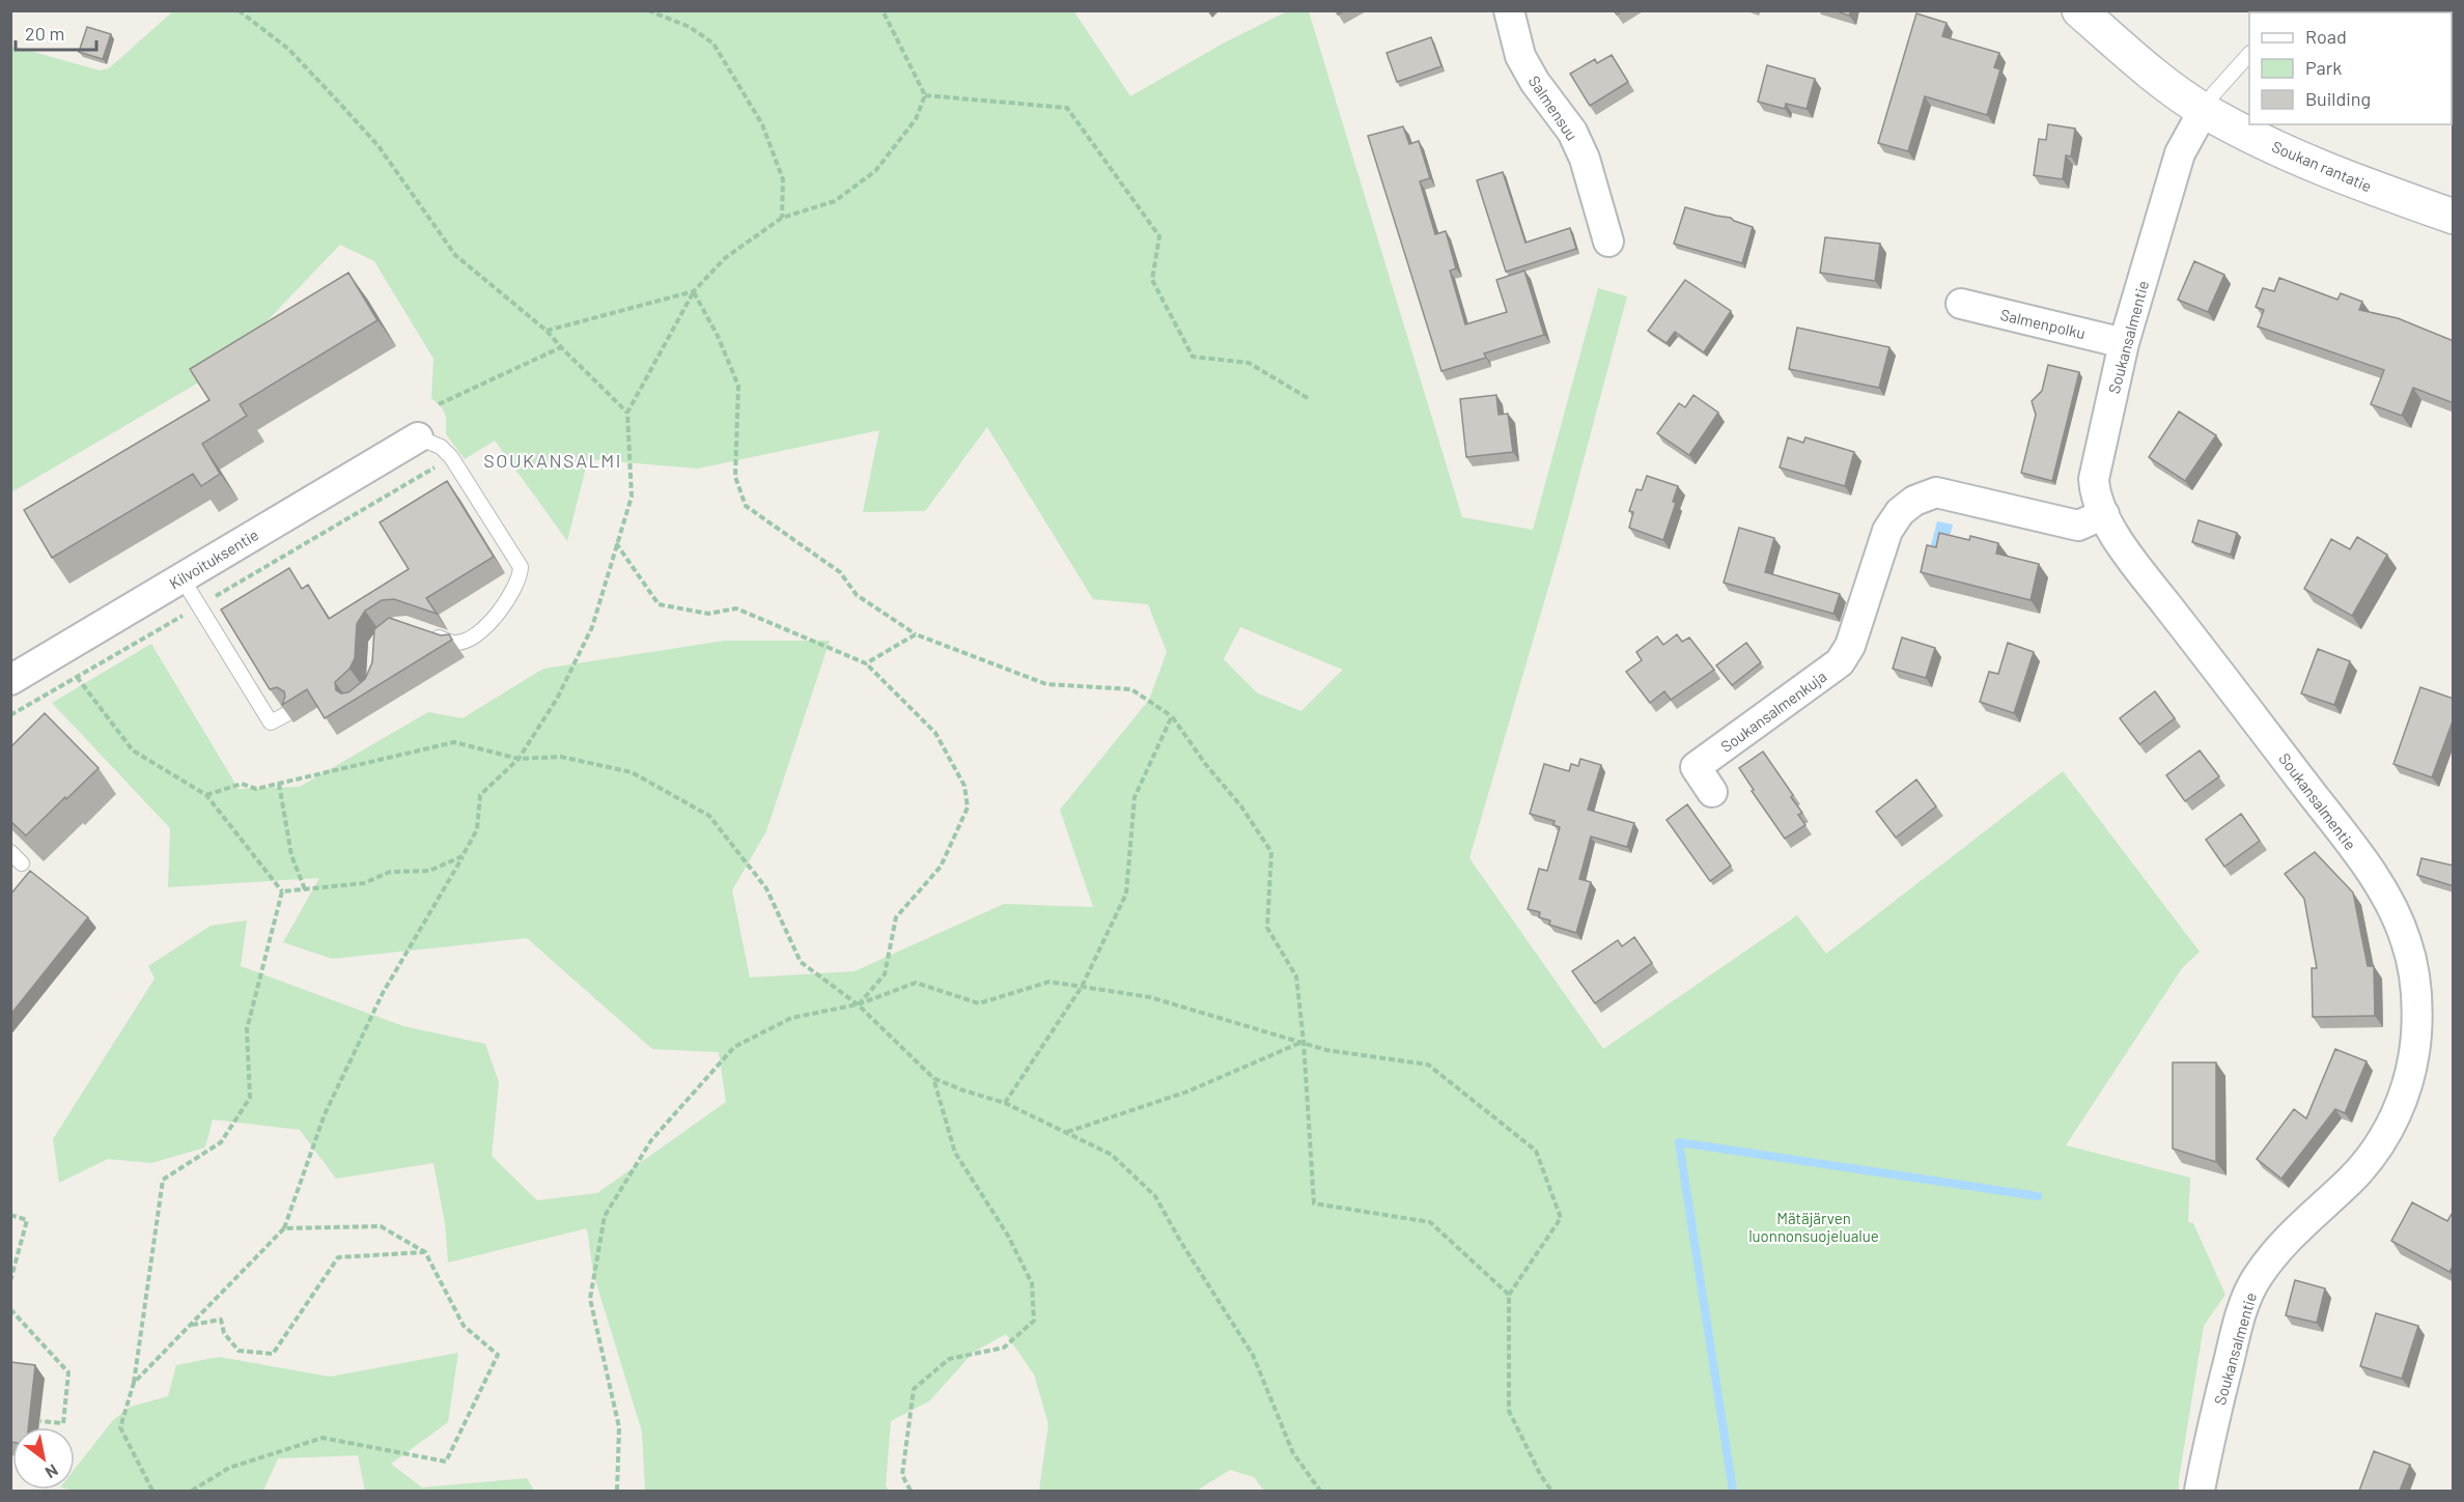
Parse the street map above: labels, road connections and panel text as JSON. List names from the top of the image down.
{
  "streets": {
    "street": [
      "Salmensuu",
      "Soukan rantatie",
      "Salmenpolku",
      "Soukansalmentie",
      "Kilvoituksentie",
      "Soukansalmenkuja"
    ]
  },
  "crossings": [
    ["Soukan rantatie", "Soukansalmentie"],
    ["Salmenpolku", "Soukansalmentie"],
    ["Soukansalmentie", "Soukansalmenkuja"]
  ],
  "districts": ["SOUKANSALMI"],
  "parks": ["Mätäjärven luonnonsuojelualue"],
  "legend": ["Road", "Park", "Building"],
  "scale_bar": "20 m",
  "north": "bottom right"
}
